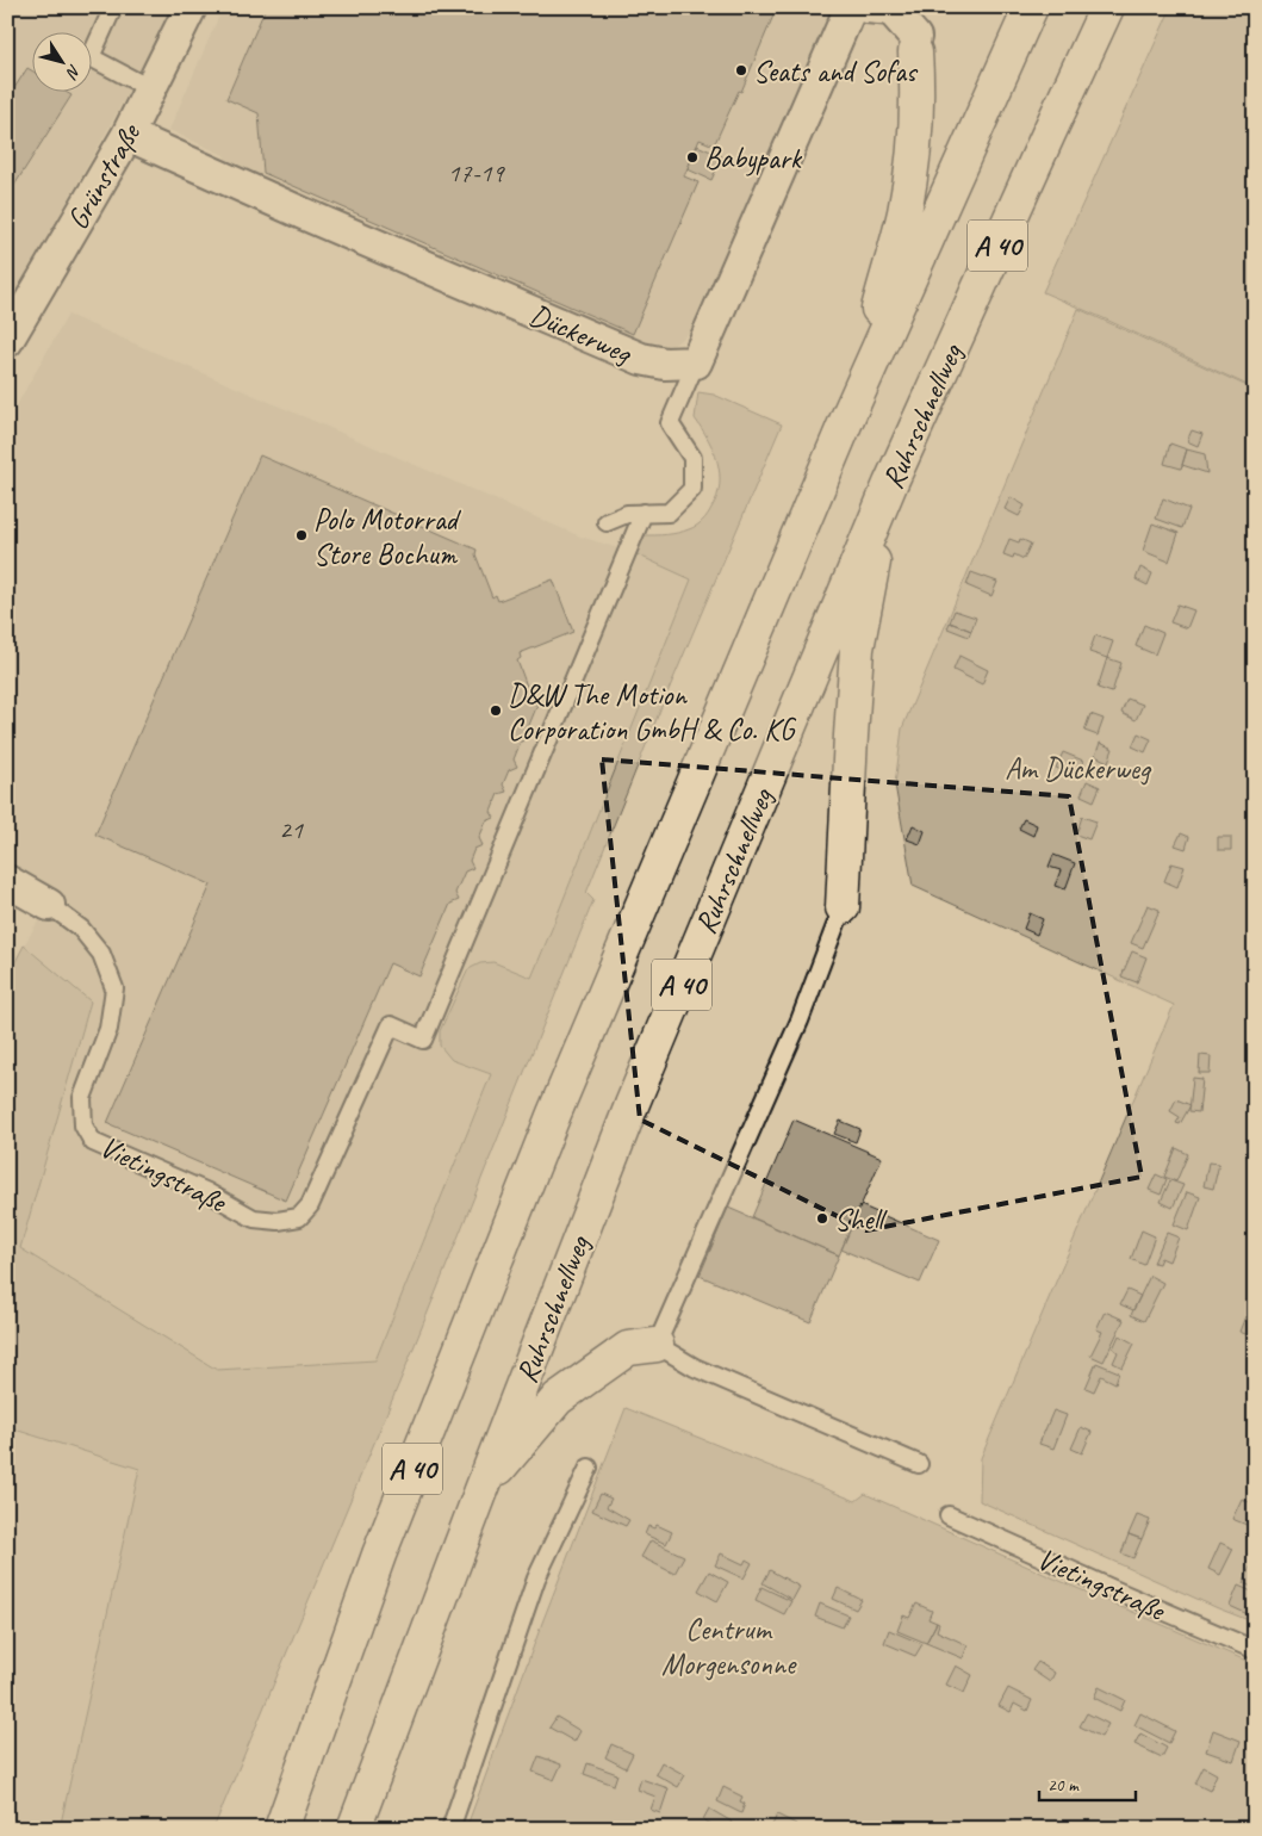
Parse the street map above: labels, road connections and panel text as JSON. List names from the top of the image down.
{
  "streets": {
    "highway": ["A 40", "Ruhrschnellweg"],
    "street": ["Grünstraße", "Dückerweg", "Vietingstraße"]
  },
  "crossings": [
    ["Grünstraße", "Dückerweg"]
  ],
  "parks": ["Am Dückerweg", "Centrum Morgensonne"],
  "places": [
    "Seats and Sofas",
    "Babypark",
    "Polo Motorrad Store Bochum",
    "D&W The Motion Corporation GmbH & Co. KG",
    "Shell"
  ],
  "house_numbers": ["17-19", "21"],
  "scale_bar": "20 m",
  "north": "bottom right"
}
